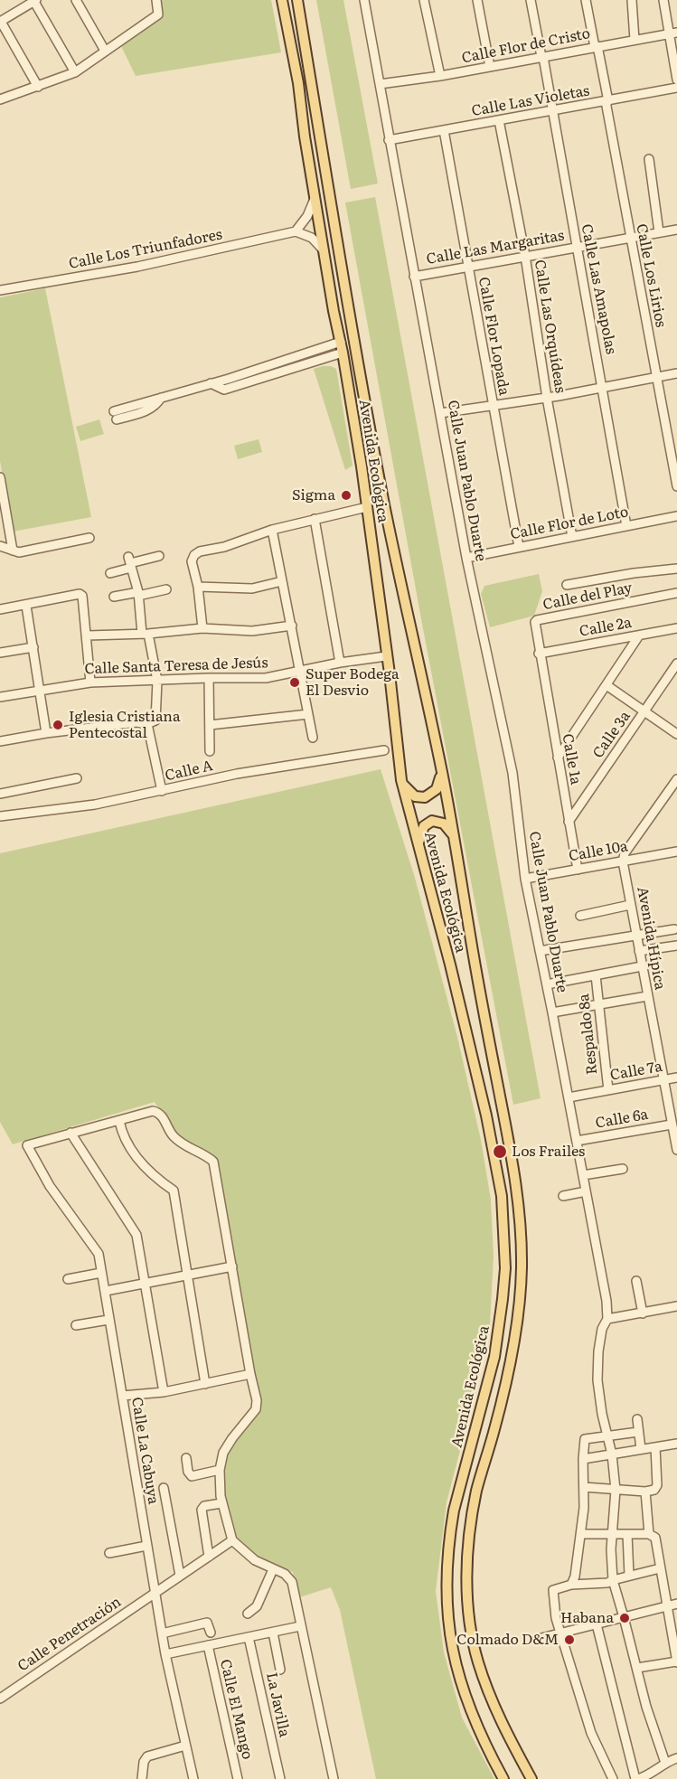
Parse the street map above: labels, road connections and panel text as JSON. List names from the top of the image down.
{
  "streets": {
    "main road": ["Avenida Ecológica"],
    "street": [
      "Calle Flor de Cristo",
      "Calle Las Violetas",
      "Calle Las Margaritas",
      "Calle Los Triunfadores",
      "Calle Los Lirios",
      "Calle Las Amapolas",
      "Calle Las Orquídeas",
      "Calle Flor Lopada",
      "Calle Juan Pablo Duarte",
      "Calle Flor de Loto",
      "Calle del Play",
      "Calle 2a",
      "Calle Santa Teresa de Jesús",
      "Calle 3a",
      "Calle 1a",
      "Calle A",
      "Calle 10a",
      "Avenida Hípica",
      "Respaldo 8a",
      "Calle 7a",
      "Calle 6a",
      "Calle La Cabuya",
      "Calle Penetración",
      "La Javilla",
      "Calle El Mango"
    ]
  },
  "crossings": [
    ["Calle Flor de Cristo", "Calle Los Lirios"],
    ["Calle Flor de Cristo", "Calle Las Amapolas"],
    ["Calle Flor de Cristo", "Calle Juan Pablo Duarte"],
    ["Calle Las Violetas", "Calle Los Lirios"],
    ["Calle Las Violetas", "Calle Las Amapolas"],
    ["Calle Las Violetas", "Calle Las Orquídeas"],
    ["Calle Las Violetas", "Calle Flor Lopada"],
    ["Calle Las Violetas", "Calle Juan Pablo Duarte"],
    ["Calle Las Margaritas", "Calle Los Lirios"],
    ["Calle Las Margaritas", "Calle Las Amapolas"],
    ["Calle Las Margaritas", "Calle Las Orquídeas"],
    ["Calle Las Margaritas", "Calle Flor Lopada"],
    ["Calle Las Margaritas", "Calle Juan Pablo Duarte"],
    ["Calle Las Amapolas", "Calle Flor de Loto"],
    ["Calle Las Orquídeas", "Calle Flor de Loto"],
    ["Calle Flor Lopada", "Calle Flor de Loto"],
    ["Avenida Ecológica", "Calle Santa Teresa de Jesús"],
    ["Calle Juan Pablo Duarte", "Calle Flor de Loto"],
    ["Calle Juan Pablo Duarte", "Calle 10a"],
    ["Calle Juan Pablo Duarte", "Calle 7a"],
    ["Calle Juan Pablo Duarte", "Calle 6a"],
    ["Calle del Play", "Calle 2a"],
    ["Calle del Play", "Calle 1a"],
    ["Calle 2a", "Calle 1a"],
    ["Calle 3a", "Calle 1a"],
    ["Calle 1a", "Calle 10a"],
    ["Calle 10a", "Avenida Hípica"],
    ["Avenida Hípica", "Calle 7a"],
    ["Avenida Hípica", "Calle 6a"],
    ["Respaldo 8a", "Calle 7a"],
    ["Calle La Cabuya", "Calle Penetración"]
  ],
  "places": [
    "Sigma",
    "Super Bodega El Desvio",
    "Iglesia Cristiana Pentecostal",
    "Los Frailes",
    "Habana",
    "Colmado D&M"
  ]
}
